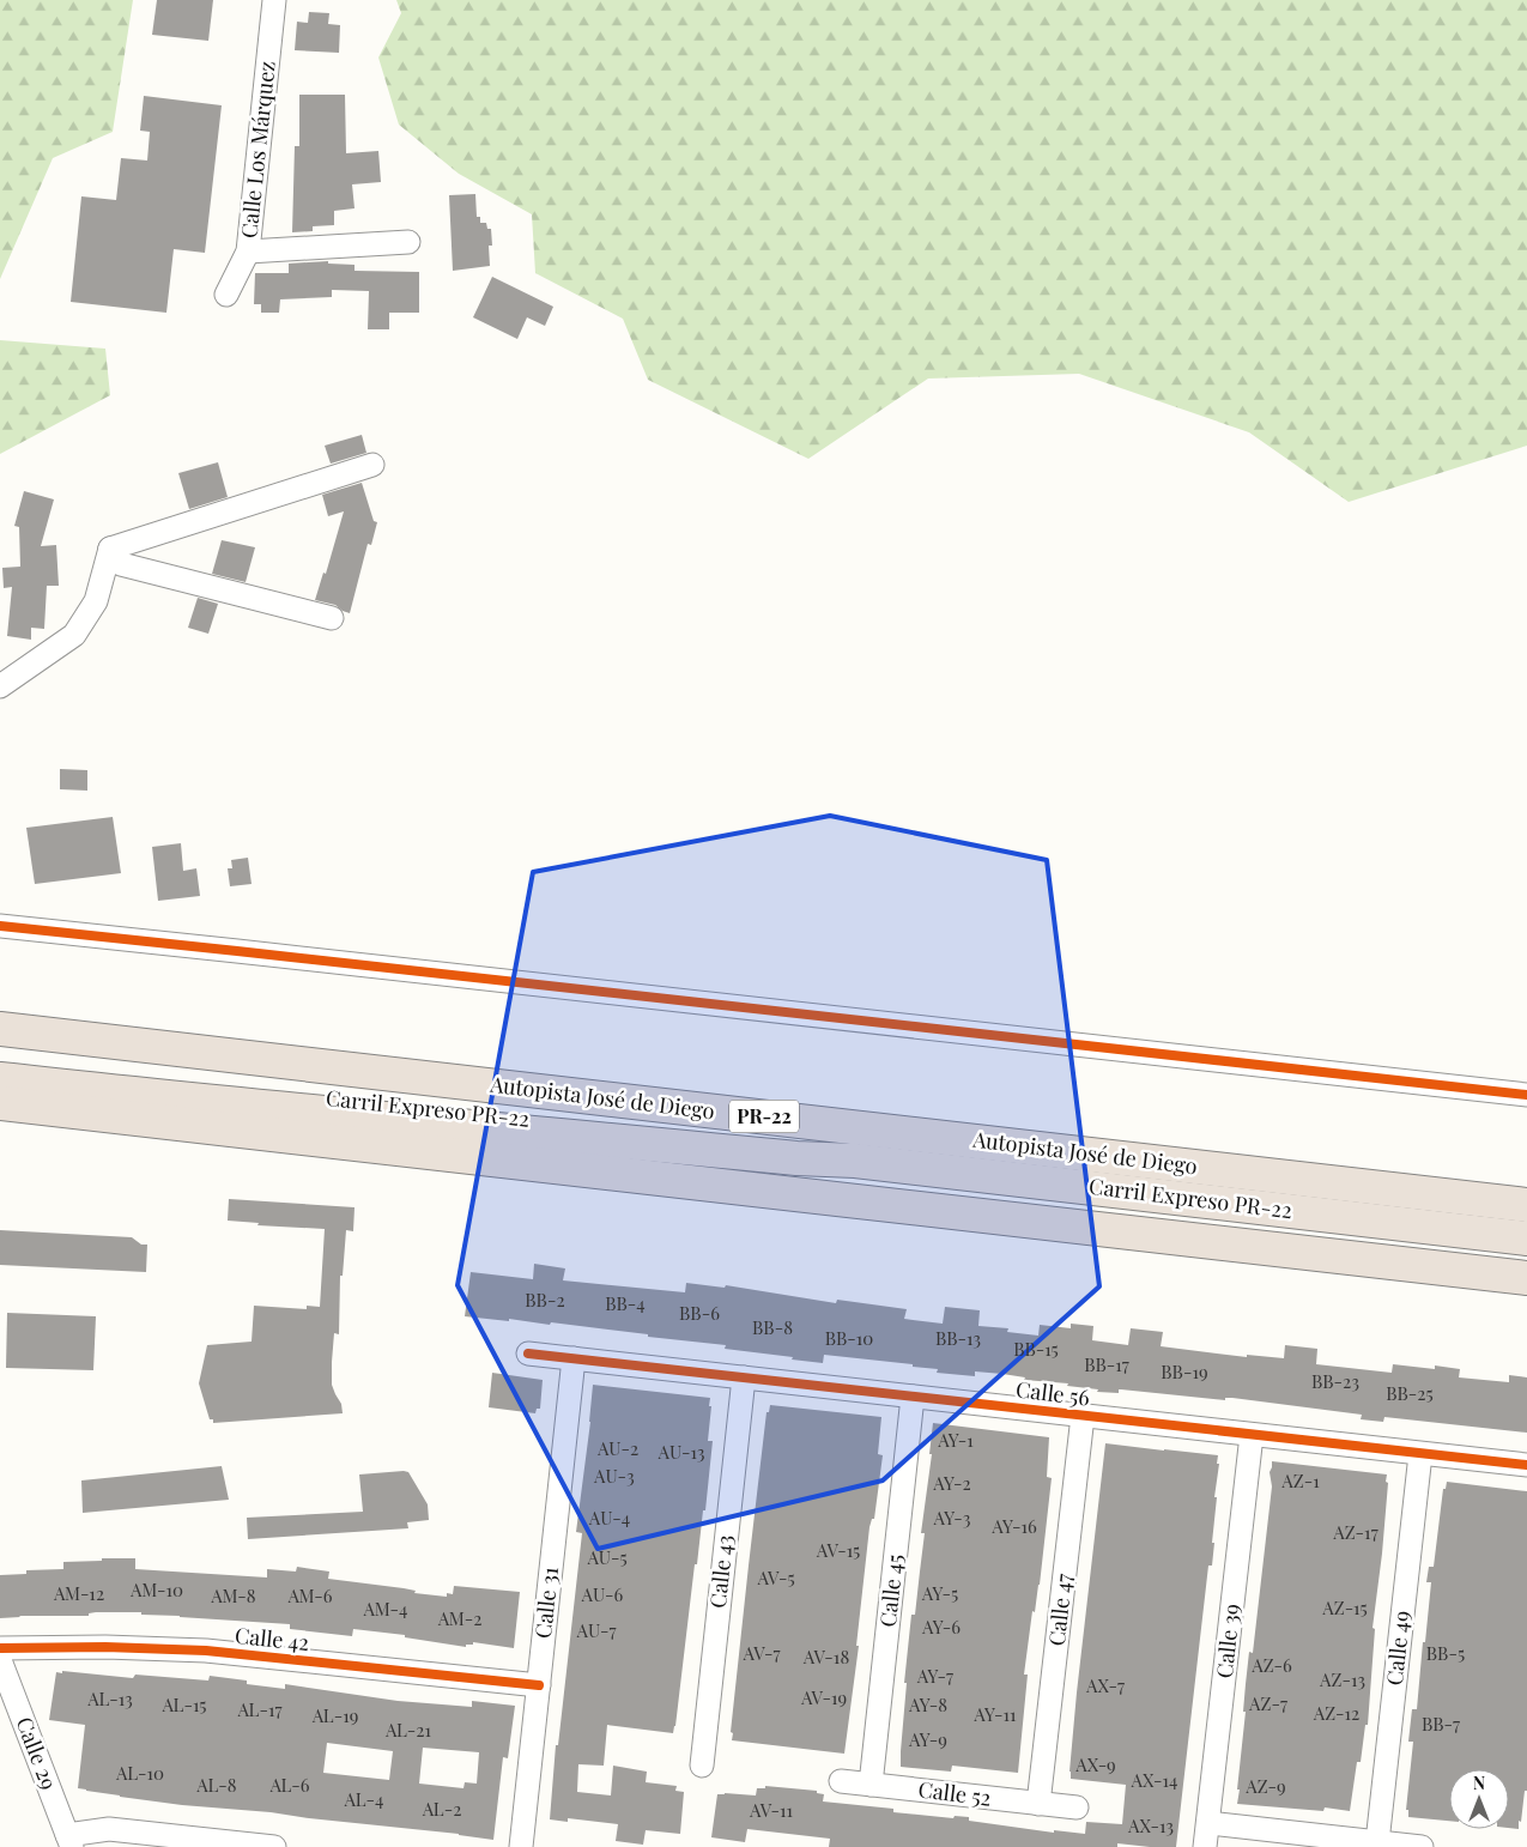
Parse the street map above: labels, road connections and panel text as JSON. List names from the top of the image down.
{
  "streets": {
    "highway": ["Autopista José de Diego", "Carril Expreso PR-22", "PR-22"],
    "street": [
      "Calle Los Márquez",
      "Calle 56",
      "Calle 43",
      "Calle 45",
      "Calle 31",
      "Calle 47",
      "Calle 42",
      "Calle 39",
      "Calle 49",
      "Calle 29",
      "Calle 52"
    ]
  },
  "crossings": [
    ["Calle 56", "Calle 43"],
    ["Calle 56", "Calle 45"],
    ["Calle 56", "Calle 31"],
    ["Calle 56", "Calle 47"],
    ["Calle 56", "Calle 39"],
    ["Calle 56", "Calle 49"],
    ["Calle 45", "Calle 52"],
    ["Calle 31", "Calle 42"],
    ["Calle 47", "Calle 52"]
  ],
  "house_numbers": [
    "BB-2",
    "BB-4",
    "BB-6",
    "BB-8",
    "BB-10",
    "BB-13",
    "BB-15",
    "BB-17",
    "BB-19",
    "BB-23",
    "BB-25",
    "AY-1",
    "AU-2",
    "AU-13",
    "AU-3",
    "AZ-1",
    "AY-2",
    "AU-4",
    "AY-3",
    "AY-16",
    "AZ-17",
    "AV-15",
    "AU-5",
    "AV-5",
    "AM-10",
    "AM-12",
    "AY-5",
    "AU-6",
    "AM-8",
    "AM-6",
    "AZ-15",
    "AM-4",
    "AM-2",
    "AY-6",
    "AU-7",
    "AV-7",
    "BB-5",
    "AV-18",
    "AZ-6",
    "AY-7",
    "AZ-13",
    "AX-7",
    "AV-19",
    "AL-13",
    "AZ-7",
    "AL-15",
    "AY-8",
    "AL-17",
    "AZ-12",
    "AY-11",
    "AL-19",
    "BB-7",
    "AL-21",
    "AY-9",
    "AX-9",
    "AL-10",
    "AX-14",
    "AL-8",
    "AL-6",
    "AZ-9",
    "AL-4",
    "AL-2",
    "AV-11",
    "AX-13"
  ],
  "north": "top"
}
